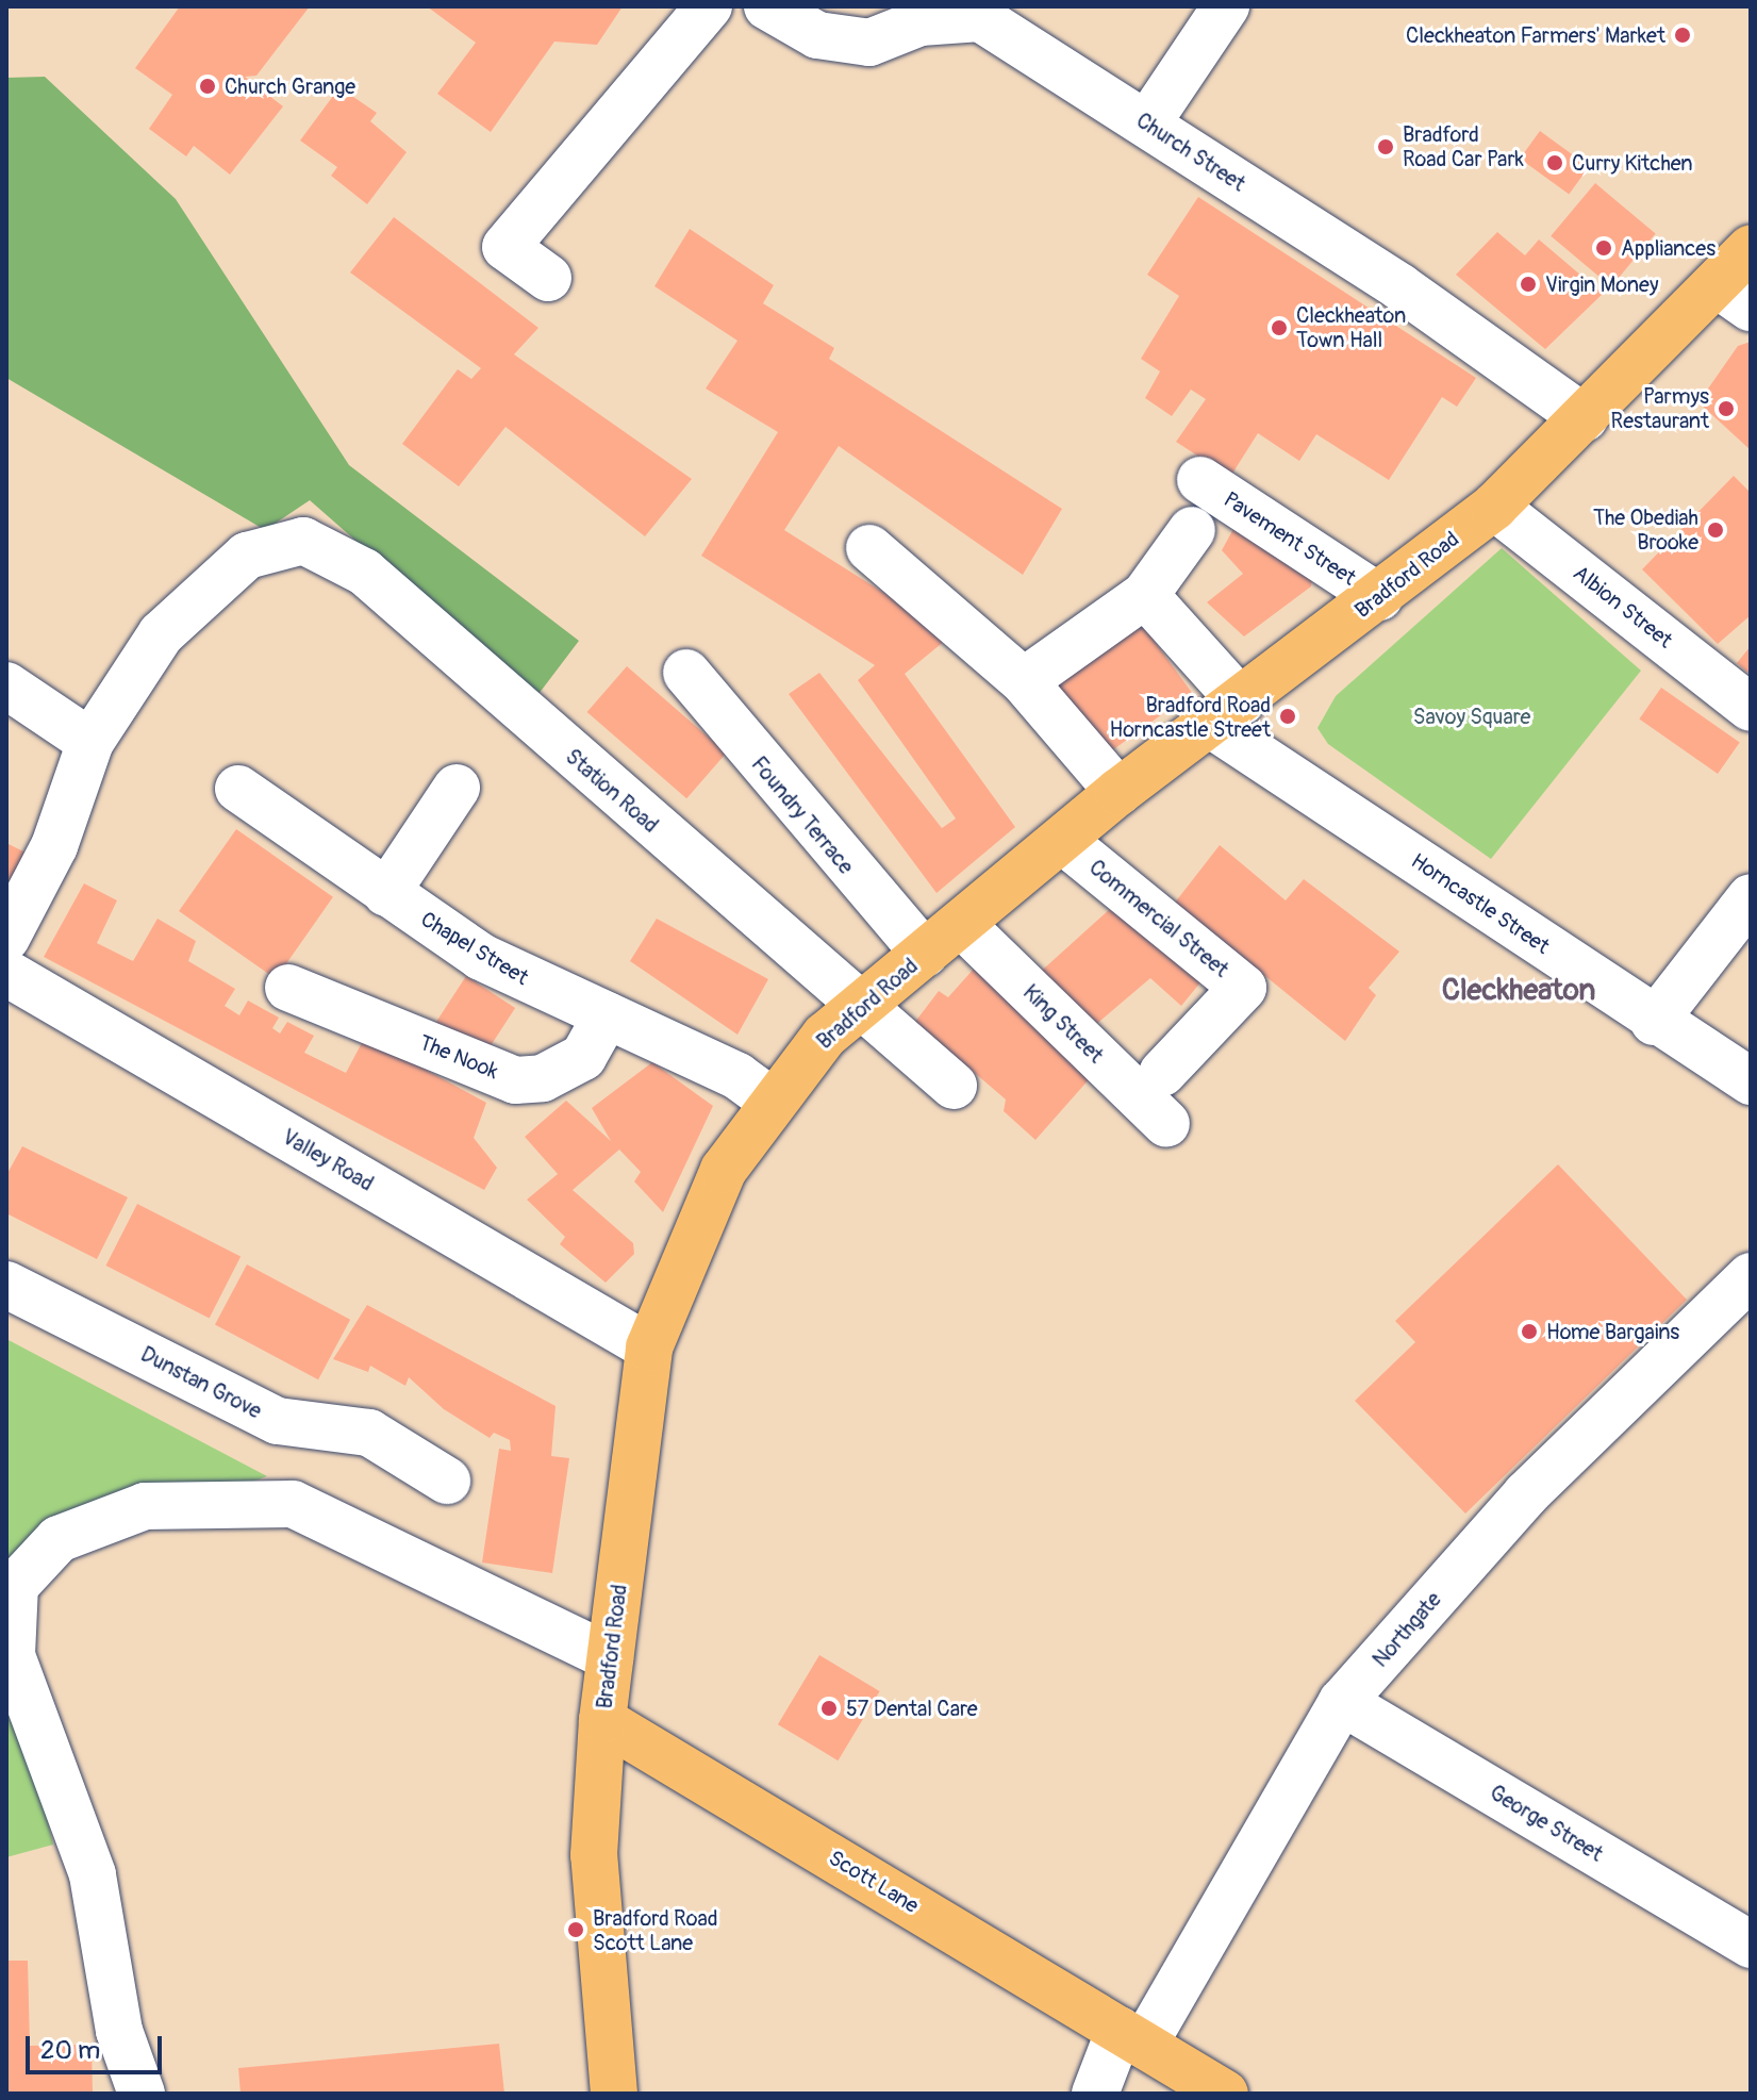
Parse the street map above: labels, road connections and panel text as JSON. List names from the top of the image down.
{
  "streets": {
    "main road": ["Bradford Road", "Scott Lane"],
    "street": [
      "Church Street",
      "Pavement Street",
      "Albion Street",
      "Station Road",
      "Foundry Terrace",
      "Horncastle Street",
      "Commercial Street",
      "Chapel Street",
      "King Street",
      "The Nook",
      "Valley Road",
      "Dunstan Grove",
      "Northgate",
      "George Street"
    ]
  },
  "crossings": [
    ["Church Street", "Bradford Road"],
    ["Pavement Street", "Bradford Road"],
    ["Bradford Road", "Albion Street"],
    ["Bradford Road", "Station Road"],
    ["Bradford Road", "Foundry Terrace"],
    ["Bradford Road", "Horncastle Street"],
    ["Bradford Road", "Commercial Street"],
    ["Bradford Road", "Chapel Street"],
    ["Bradford Road", "King Street"],
    ["Bradford Road", "Valley Road"],
    ["Bradford Road", "Scott Lane"],
    ["Chapel Street", "The Nook"],
    ["Northgate", "George Street"],
    ["Northgate", "Scott Lane"]
  ],
  "districts": ["Cleckheaton"],
  "parks": ["Savoy Square"],
  "places": [
    "Cleckheaton Farmers' Market",
    "Church Grange",
    "Bradford Road Car Park",
    "Curry Kitchen",
    "Appliances",
    "Virgin Money",
    "Cleckheaton Town Hall",
    "Parmys Restaurant",
    "The Obediah Brooke",
    "Bradford Road Horncastle Street",
    "Home Bargains",
    "57 Dental Care",
    "Bradford Road Scott Lane"
  ],
  "scale_bar": "20 m"
}
